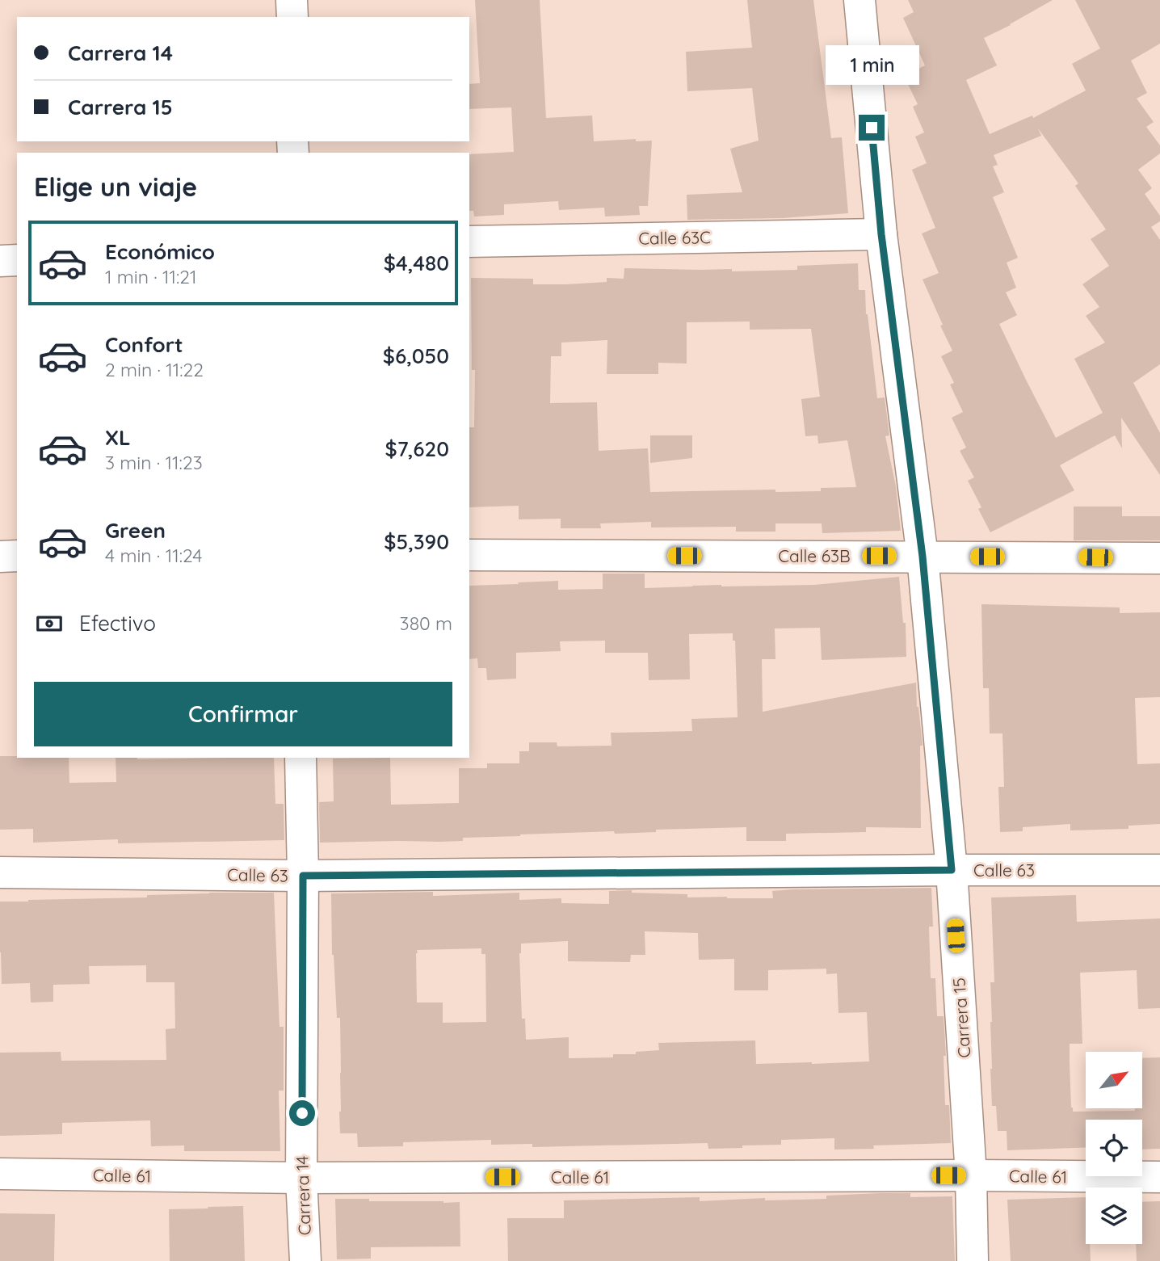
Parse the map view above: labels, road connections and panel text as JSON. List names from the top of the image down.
{
  "streets": {
    "street": [
      "Calle 63C",
      "Calle 63B",
      "Calle 63",
      "Carrera 15",
      "Calle 61",
      "Carrera 14"
    ]
  },
  "crossings": [
    ["Calle 63C", "Carrera 15"],
    ["Calle 63B", "Carrera 15"],
    ["Calle 63", "Carrera 15"],
    ["Calle 63", "Carrera 14"],
    ["Carrera 15", "Calle 61"],
    ["Calle 61", "Carrera 14"]
  ],
  "north": "top right",
  "page": {
    "banner": ["Carrera 14", "Carrera 15"],
    "bubble": "1 min",
    "heading": "Elige un viaje",
    "list": [
      {
        "name": "Económico",
        "note": "1 min · 11:21",
        "value": "$4,480"
      },
      {
        "name": "Confort",
        "note": "2 min · 11:22",
        "value": "$6,050"
      },
      {
        "name": "XL",
        "note": "3 min · 11:23",
        "value": "$7,620"
      },
      {
        "name": "Green",
        "note": "4 min · 11:24",
        "value": "$5,390"
      }
    ],
    "pay": ["Efectivo", "380 m"],
    "buttons": "Confirmar"
  }
}
